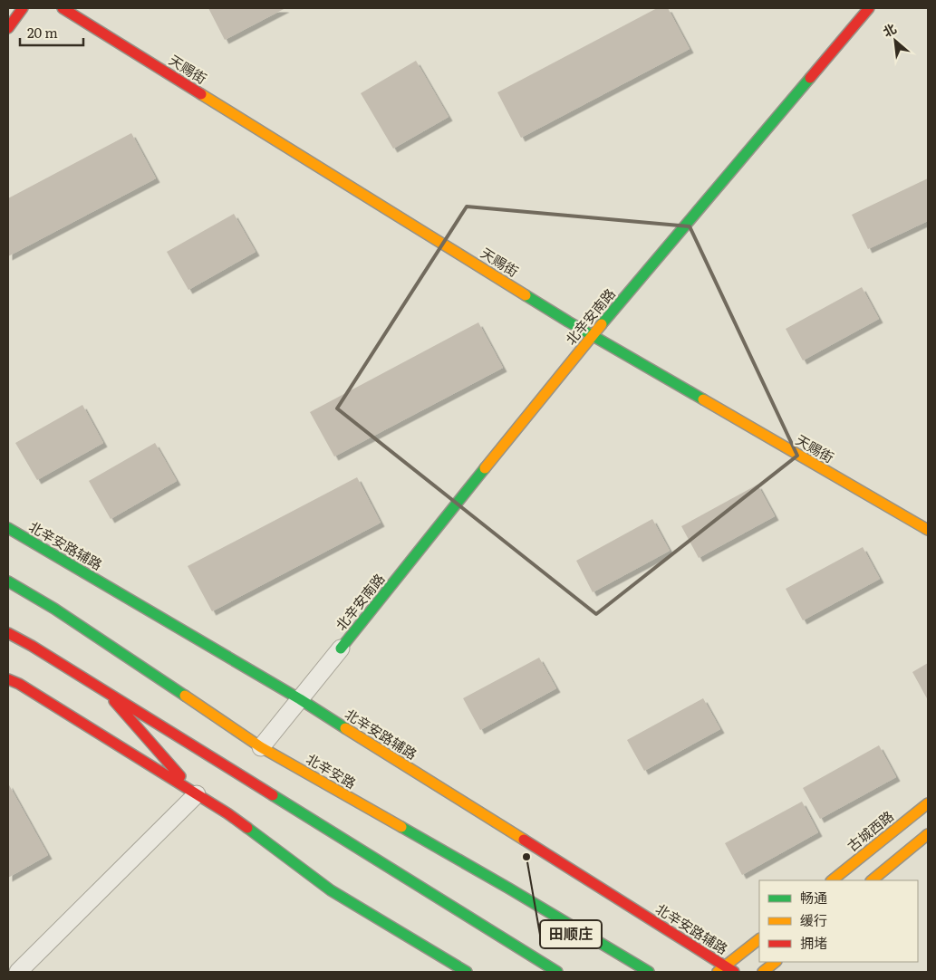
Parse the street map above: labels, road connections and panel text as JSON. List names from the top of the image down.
{
  "streets": {
    "street": [
      "天赐街",
      "北辛安南路",
      "北辛安路辅路",
      "北辛安路",
      "古城西路"
    ]
  },
  "crossings": [
    ["天赐街", "北辛安南路"]
  ],
  "places": ["田顺庄"],
  "legend": ["畅通", "缓行", "拥堵"],
  "scale_bar": "20 m",
  "north": "top left"
}
